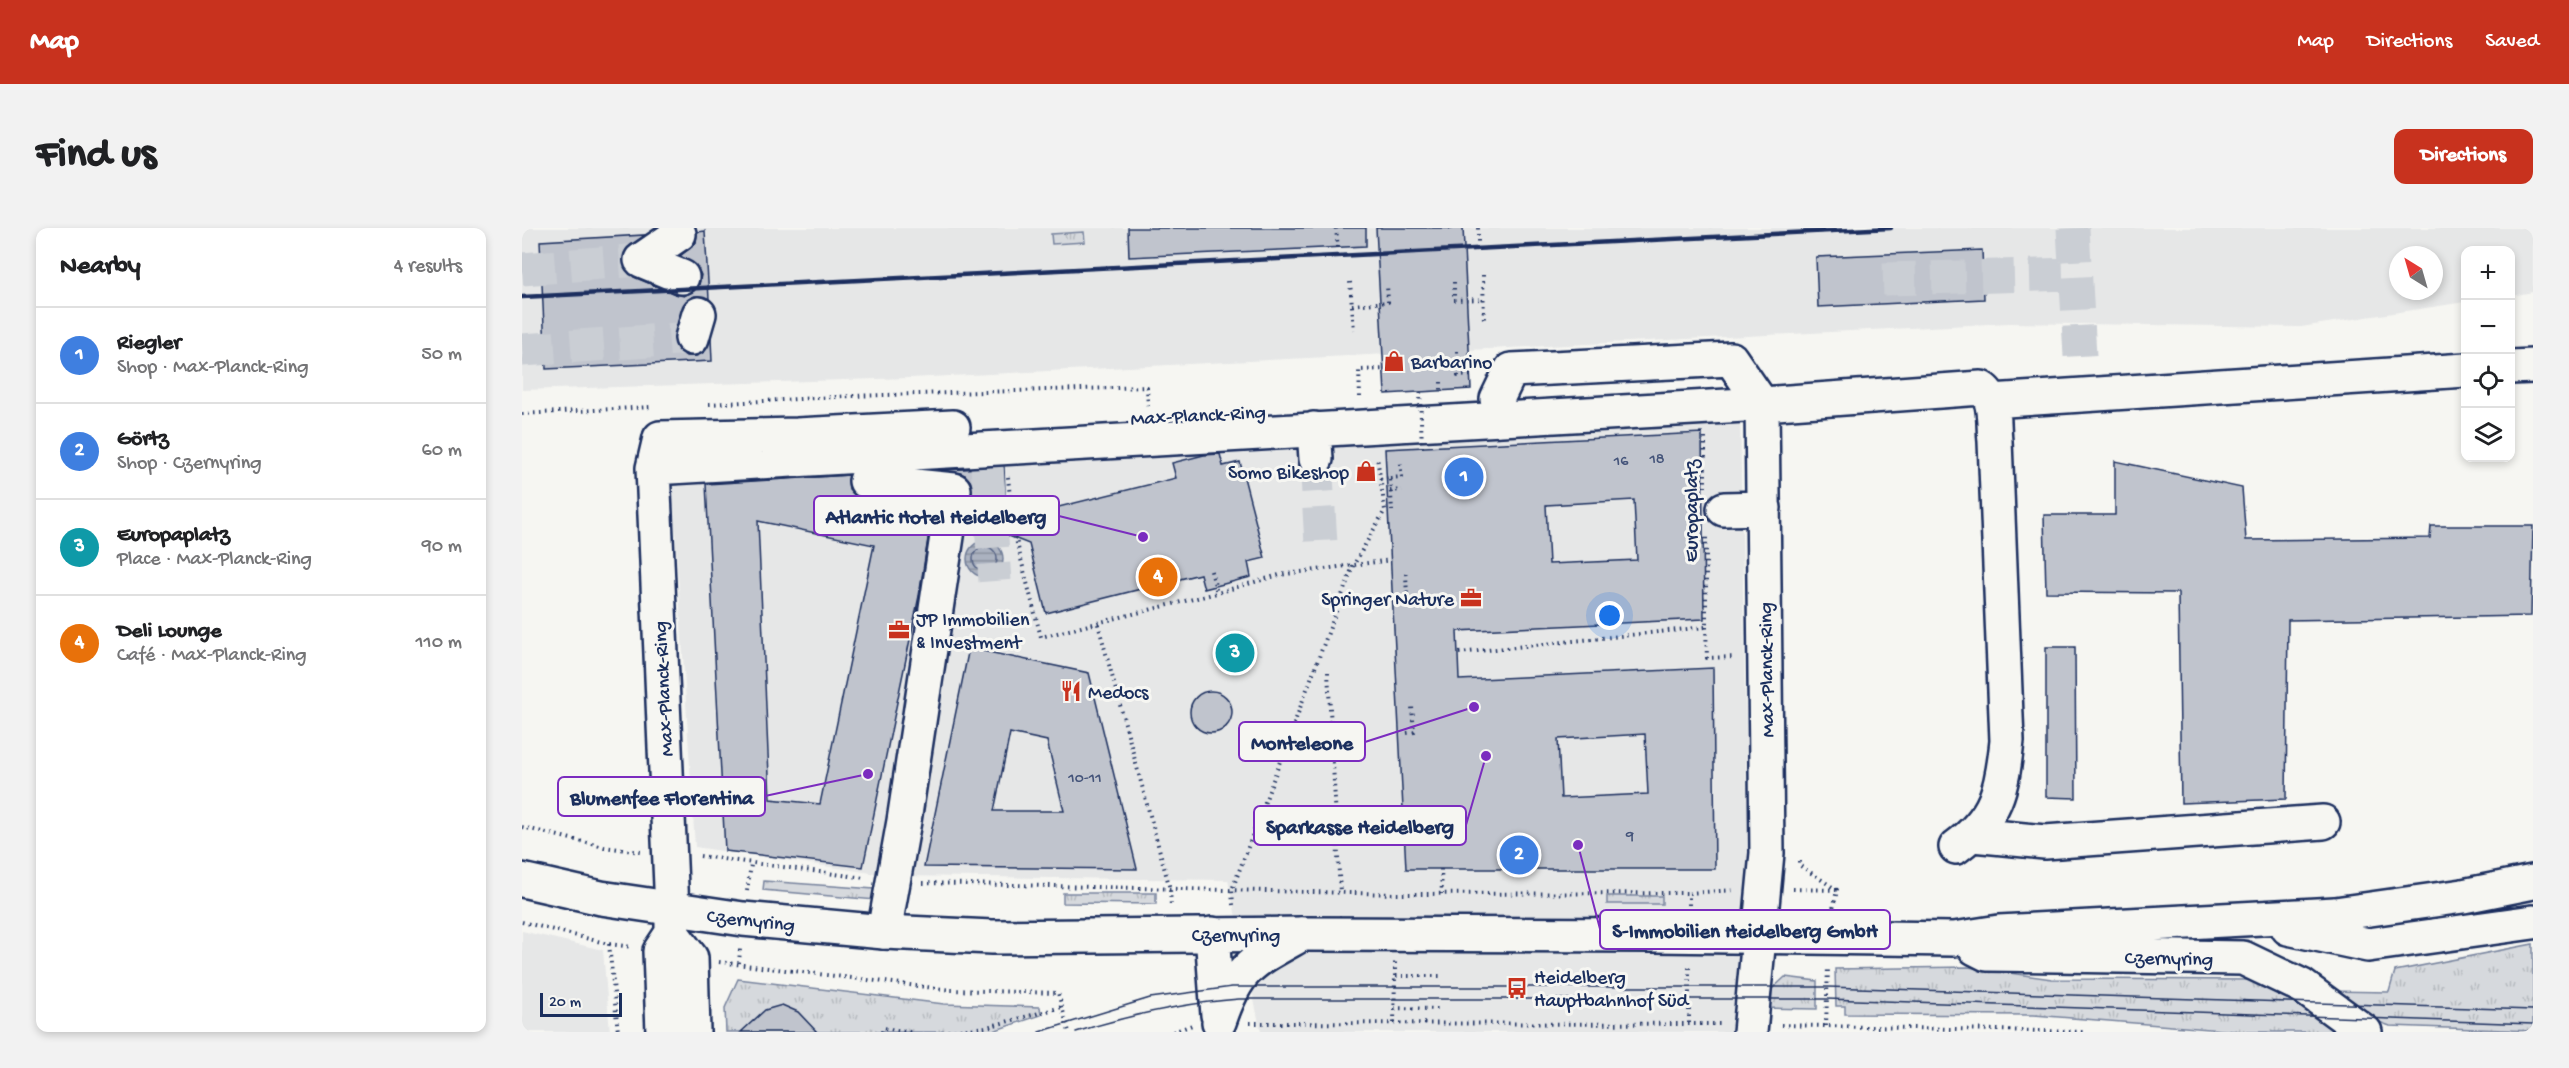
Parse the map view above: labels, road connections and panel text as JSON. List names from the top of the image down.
{
  "streets": {
    "street": ["Max-Planck-Ring", "Czernyring"],
    "path": ["Europaplatz"]
  },
  "crossings": [
    ["Max-Planck-Ring", "Czernyring"]
  ],
  "places": {
    "shop": ["Barbarino", "Somo Bikeshop"],
    "other": [
      "Atlantic Hotel Heidelberg",
      "Monteleone",
      "Sparkasse Heidelberg",
      "Blumenfee Florentina",
      "S-Immobilien Heidelberg GmbH"
    ],
    "office": ["Springer Nature", "JP Immobilien & Investment"],
    "restaurant": ["Medocs"],
    "bus stop": ["Heidelberg Hauptbahnhof Süd"]
  },
  "house_numbers": [
    "18",
    "16",
    "10-11",
    "9"
  ],
  "scale_bar": "20 m",
  "north": "top left",
  "page": {
    "header": "Map",
    "nav": ["Map", "Directions", "Saved"],
    "buttons": "Directions",
    "title": "Find us",
    "heading": ["Nearby", "4 results"],
    "map_buttons": ["+", "−"],
    "list": [
      {
        "mark": "1",
        "name": "Riegler",
        "note": "Shop · Max-Planck-Ring",
        "value": "50 m"
      },
      {
        "mark": "2",
        "name": "Görtz",
        "note": "Shop · Czernyring",
        "value": "60 m"
      },
      {
        "mark": "3",
        "name": "Europaplatz",
        "note": "Place · Max-Planck-Ring",
        "value": "90 m"
      },
      {
        "mark": "4",
        "name": "Deli Lounge",
        "note": "Café · Max-Planck-Ring",
        "value": "110 m"
      }
    ],
    "pins": [
      "1",
      "4",
      "3",
      "2"
    ],
    "scale": "20 m"
  }
}
